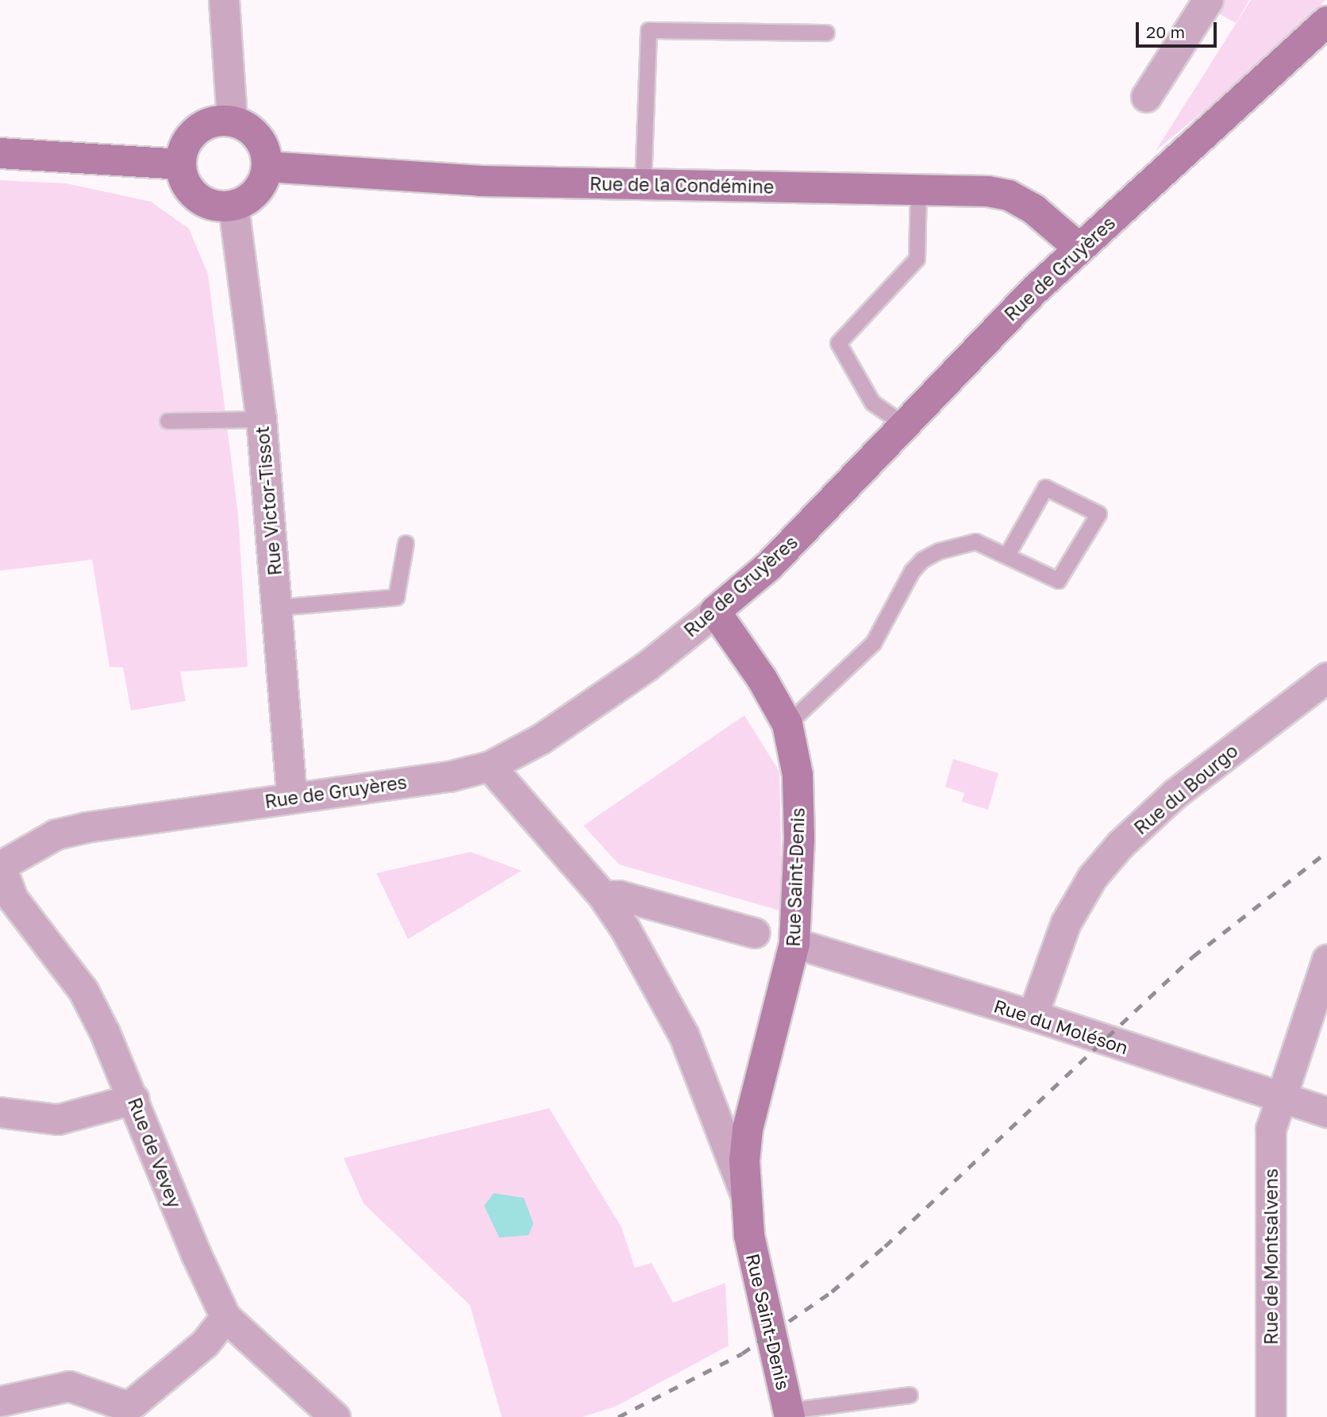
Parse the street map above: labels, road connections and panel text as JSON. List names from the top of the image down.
{
  "streets": {
    "main road": ["Rue de la Condémine", "Rue de Gruyères", "Rue Saint-Denis"],
    "street": [
      "Rue Victor-Tissot",
      "Rue du Bourgo",
      "Rue du Moléson",
      "Rue de Vevey",
      "Rue de Montsalvens"
    ]
  },
  "crossings": [
    ["Rue de la Condémine", "Rue de Gruyères"],
    ["Rue de la Condémine", "Rue Victor-Tissot"],
    ["Rue de Gruyères", "Rue Victor-Tissot"],
    ["Rue de Gruyères", "Rue Saint-Denis"],
    ["Rue de Gruyères", "Rue de Vevey"],
    ["Rue du Bourgo", "Rue du Moléson"],
    ["Rue Saint-Denis", "Rue du Moléson"],
    ["Rue du Moléson", "Rue de Montsalvens"]
  ],
  "scale_bar": "20 m"
}
